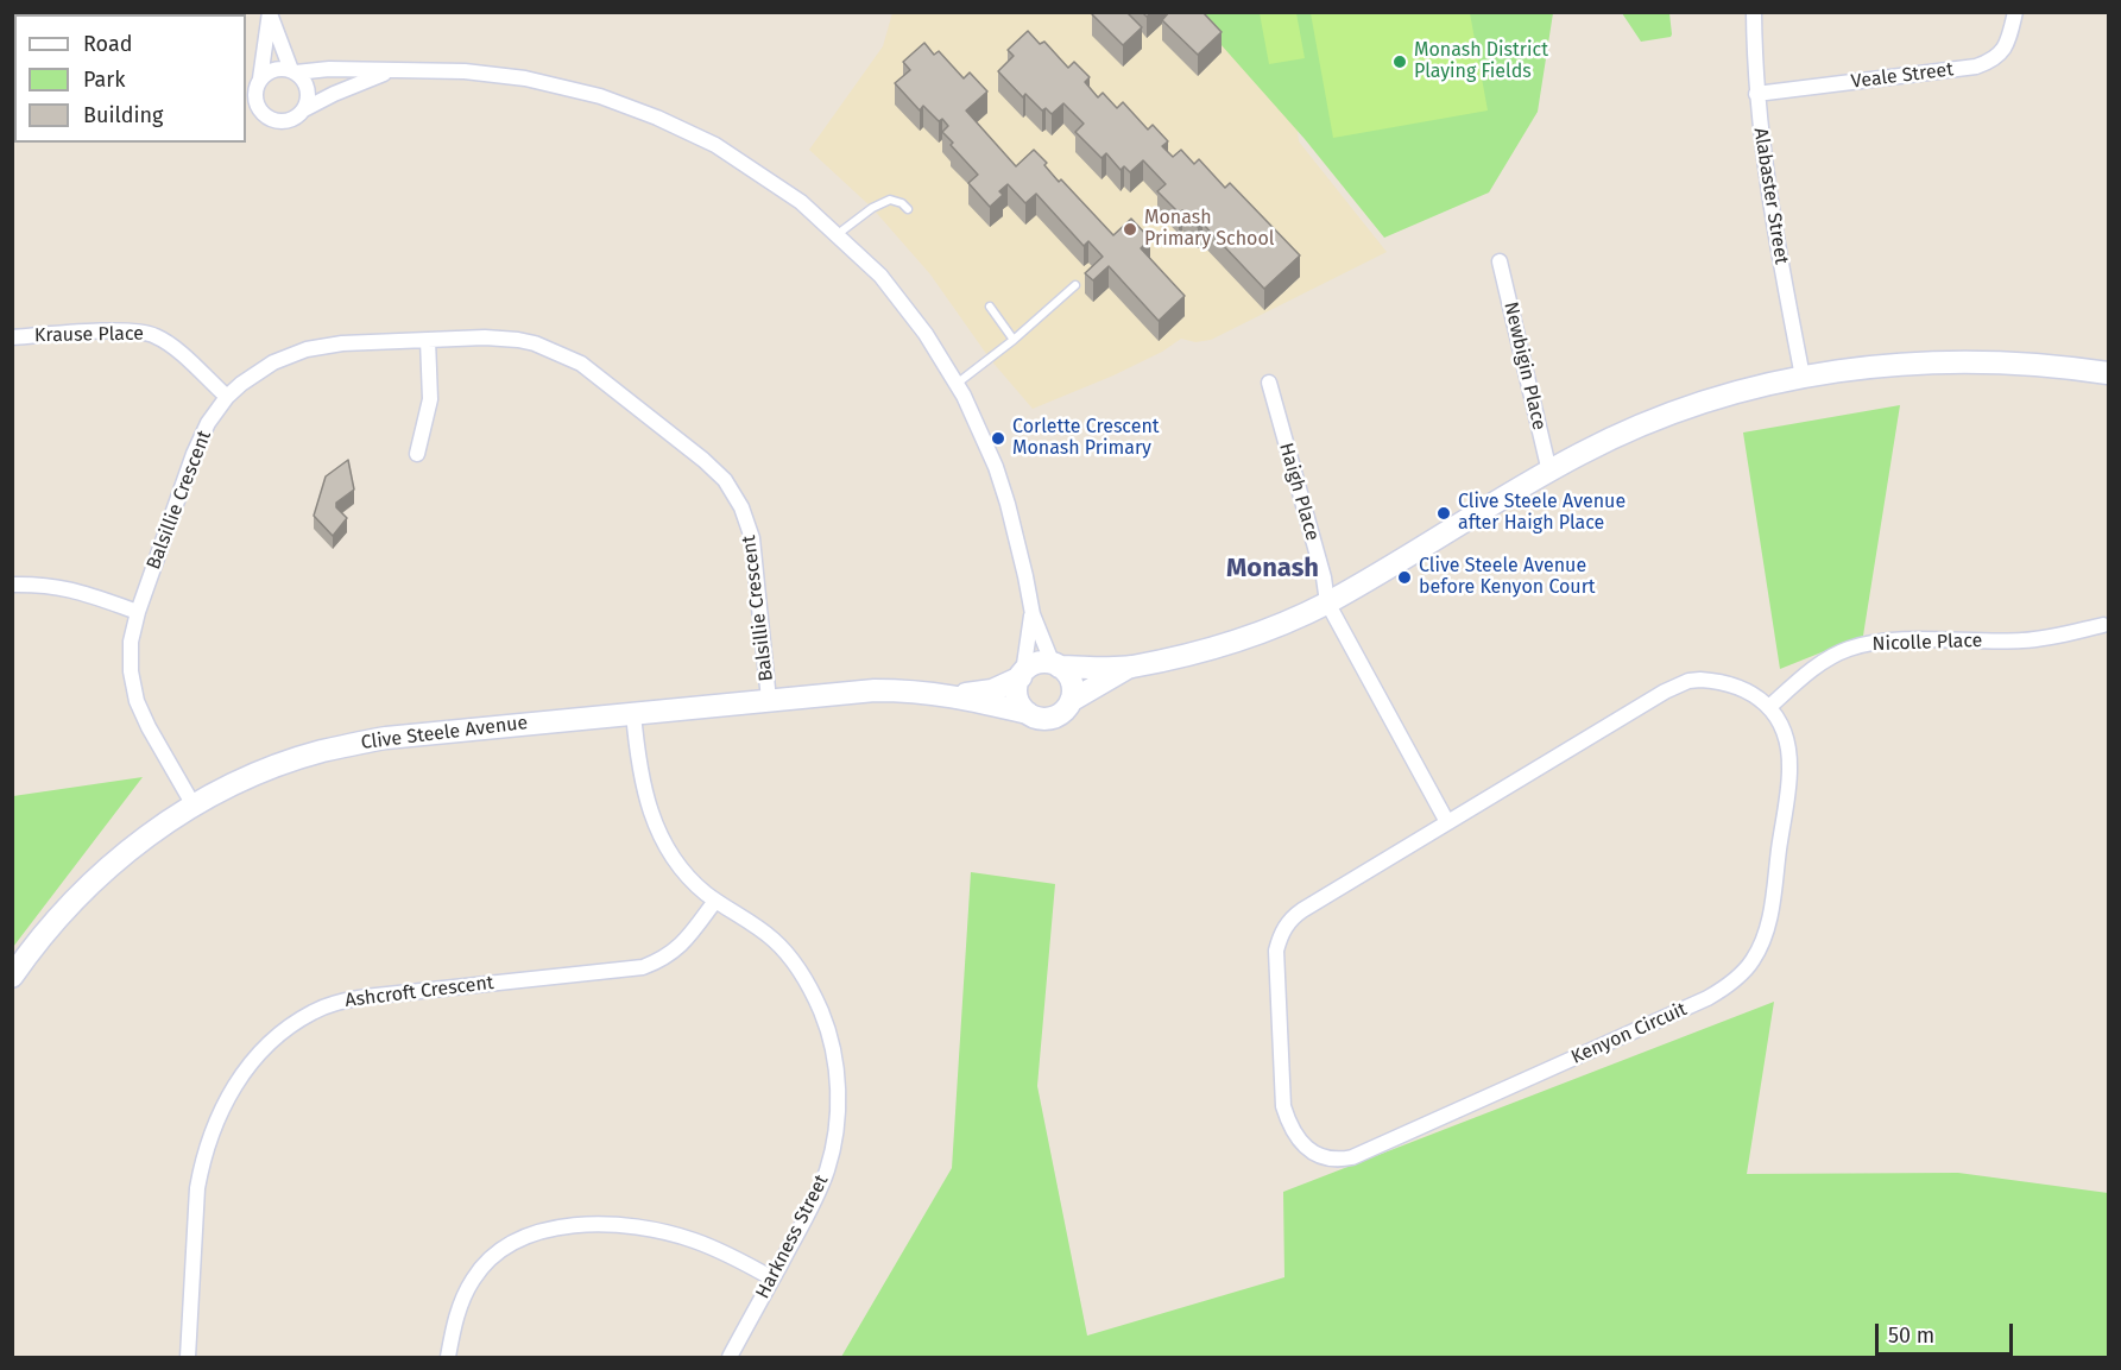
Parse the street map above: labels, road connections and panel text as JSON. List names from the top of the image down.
{
  "streets": {
    "street": [
      "Veale Street",
      "Alabaster Street",
      "Krause Place",
      "Newbigin Place",
      "Haigh Place",
      "Balsillie Crescent",
      "Nicolle Place",
      "Clive Steele Avenue",
      "Ashcroft Crescent",
      "Kenyon Circuit",
      "Harkness Street"
    ]
  },
  "crossings": [
    ["Veale Street", "Alabaster Street"],
    ["Krause Place", "Balsillie Crescent"],
    ["Balsillie Crescent", "Clive Steele Avenue"],
    ["Nicolle Place", "Kenyon Circuit"],
    ["Clive Steele Avenue", "Harkness Street"],
    ["Ashcroft Crescent", "Harkness Street"]
  ],
  "districts": ["Monash"],
  "places": [
    "Monash District Playing Fields",
    "Monash Primary School",
    "Corlette Crescent Monash Primary",
    "Clive Steele Avenue after Haigh Place",
    "Clive Steele Avenue before Kenyon Court"
  ],
  "legend": ["Road", "Park", "Building"],
  "scale_bar": "50 m"
}
